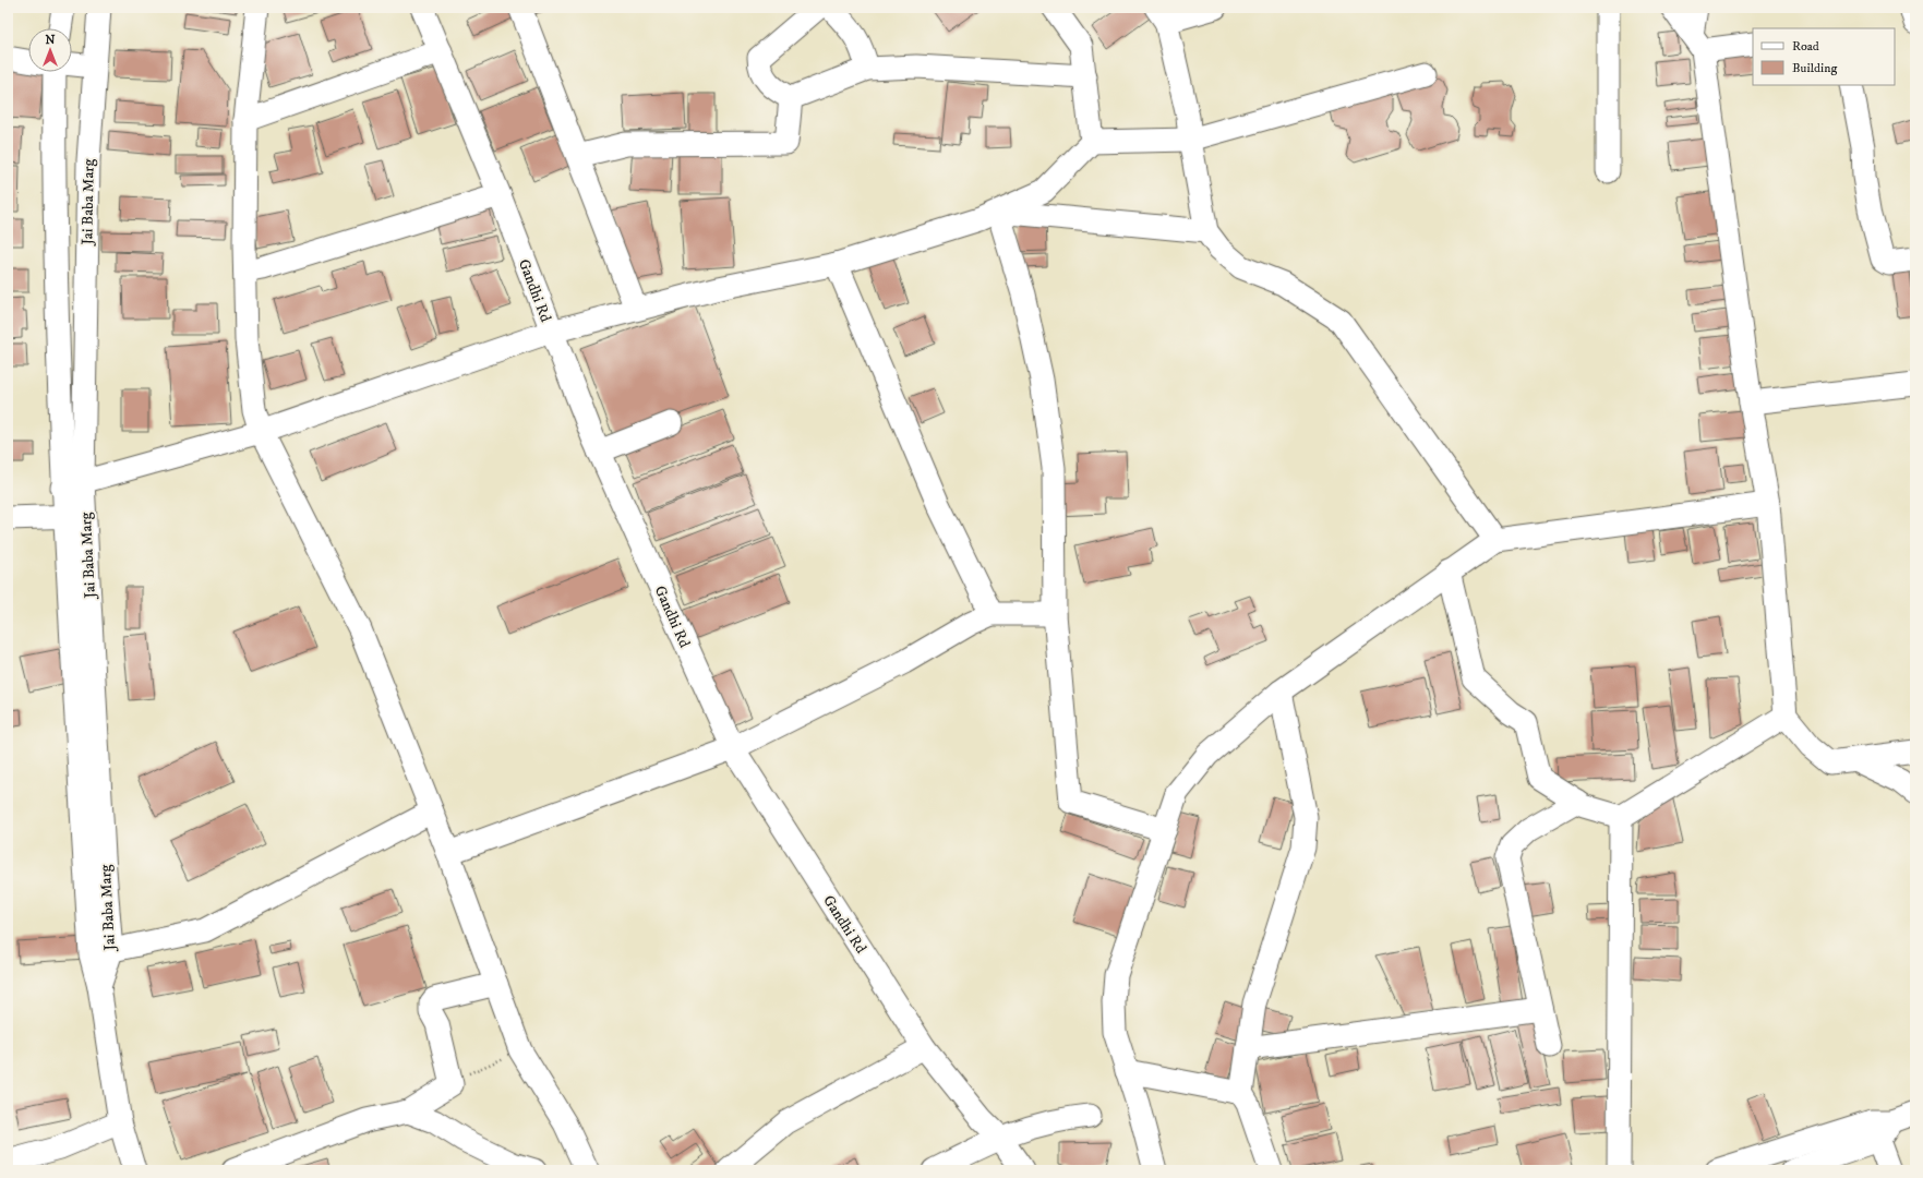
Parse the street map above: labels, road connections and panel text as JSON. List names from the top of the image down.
{
  "streets": {
    "street": ["Jai Baba Marg", "Gandhi Rd"]
  },
  "legend": ["Road", "Building"],
  "north": "top"
}
